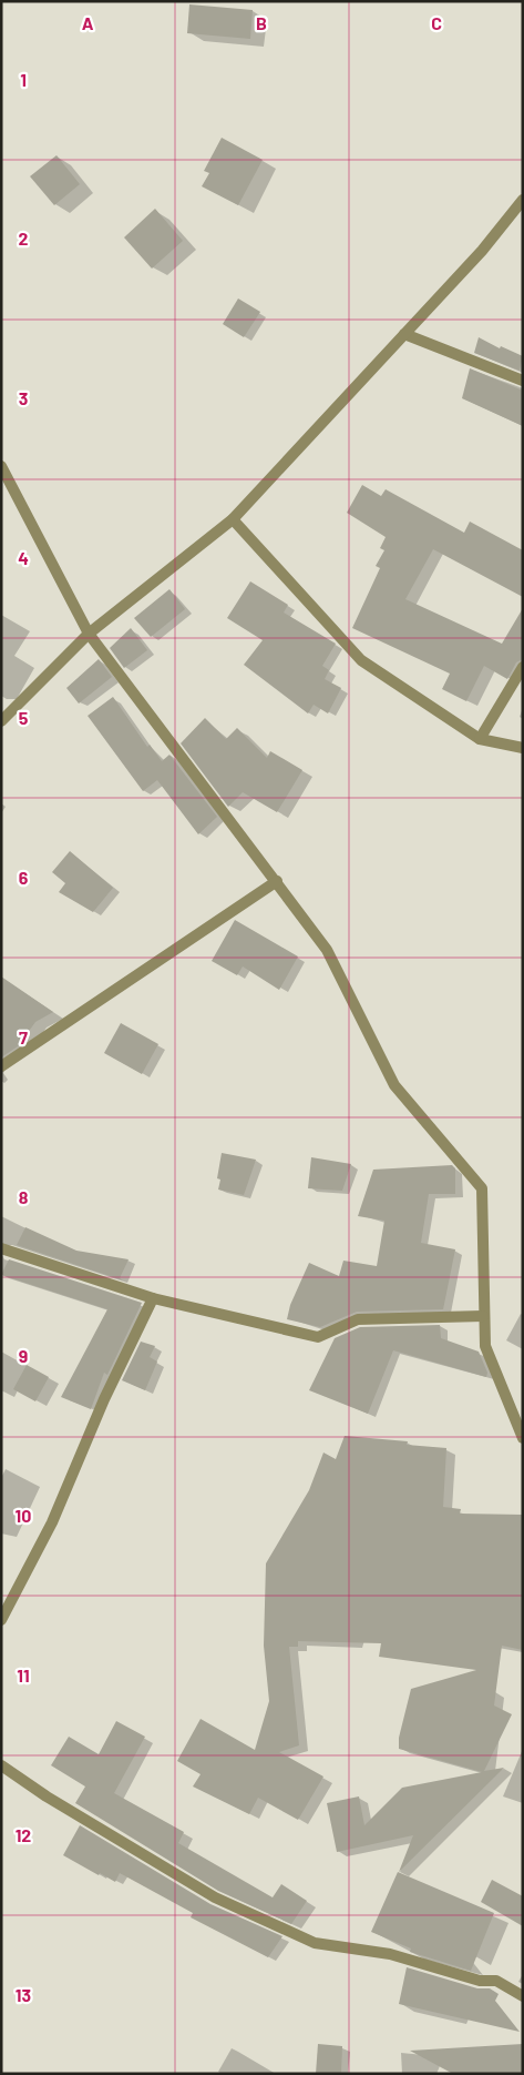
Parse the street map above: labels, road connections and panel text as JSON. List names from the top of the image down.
{
  "grid": {
    "columns": ["A", "B", "C"],
    "rows": [
      "1",
      "2",
      "3",
      "4",
      "5",
      "6",
      "7",
      "8",
      "9",
      "10",
      "11",
      "12",
      "13"
    ]
  }
}
